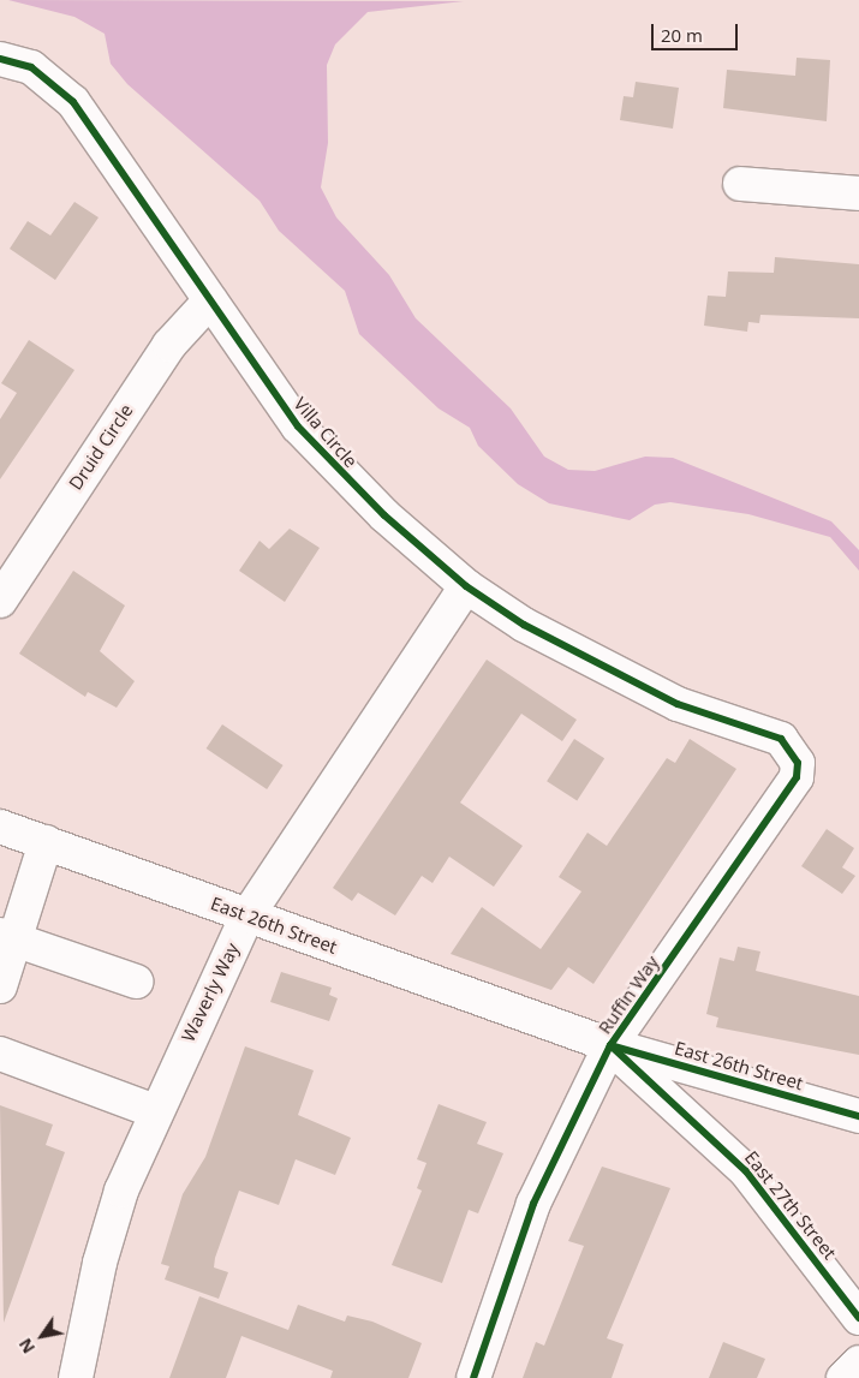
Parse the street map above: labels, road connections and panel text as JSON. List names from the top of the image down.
{
  "streets": {
    "street": [
      "Villa Circle",
      "Druid Circle",
      "East 26th Street",
      "Waverly Way",
      "Ruffin Way",
      "East 27th Street"
    ]
  },
  "crossings": [
    ["Villa Circle", "Druid Circle"],
    ["Villa Circle", "Waverly Way"],
    ["Villa Circle", "Ruffin Way"],
    ["East 26th Street", "Waverly Way"],
    ["East 26th Street", "Ruffin Way"],
    ["East 26th Street", "East 27th Street"],
    ["Ruffin Way", "East 27th Street"]
  ],
  "scale_bar": "20 m",
  "north": "bottom left"
}
